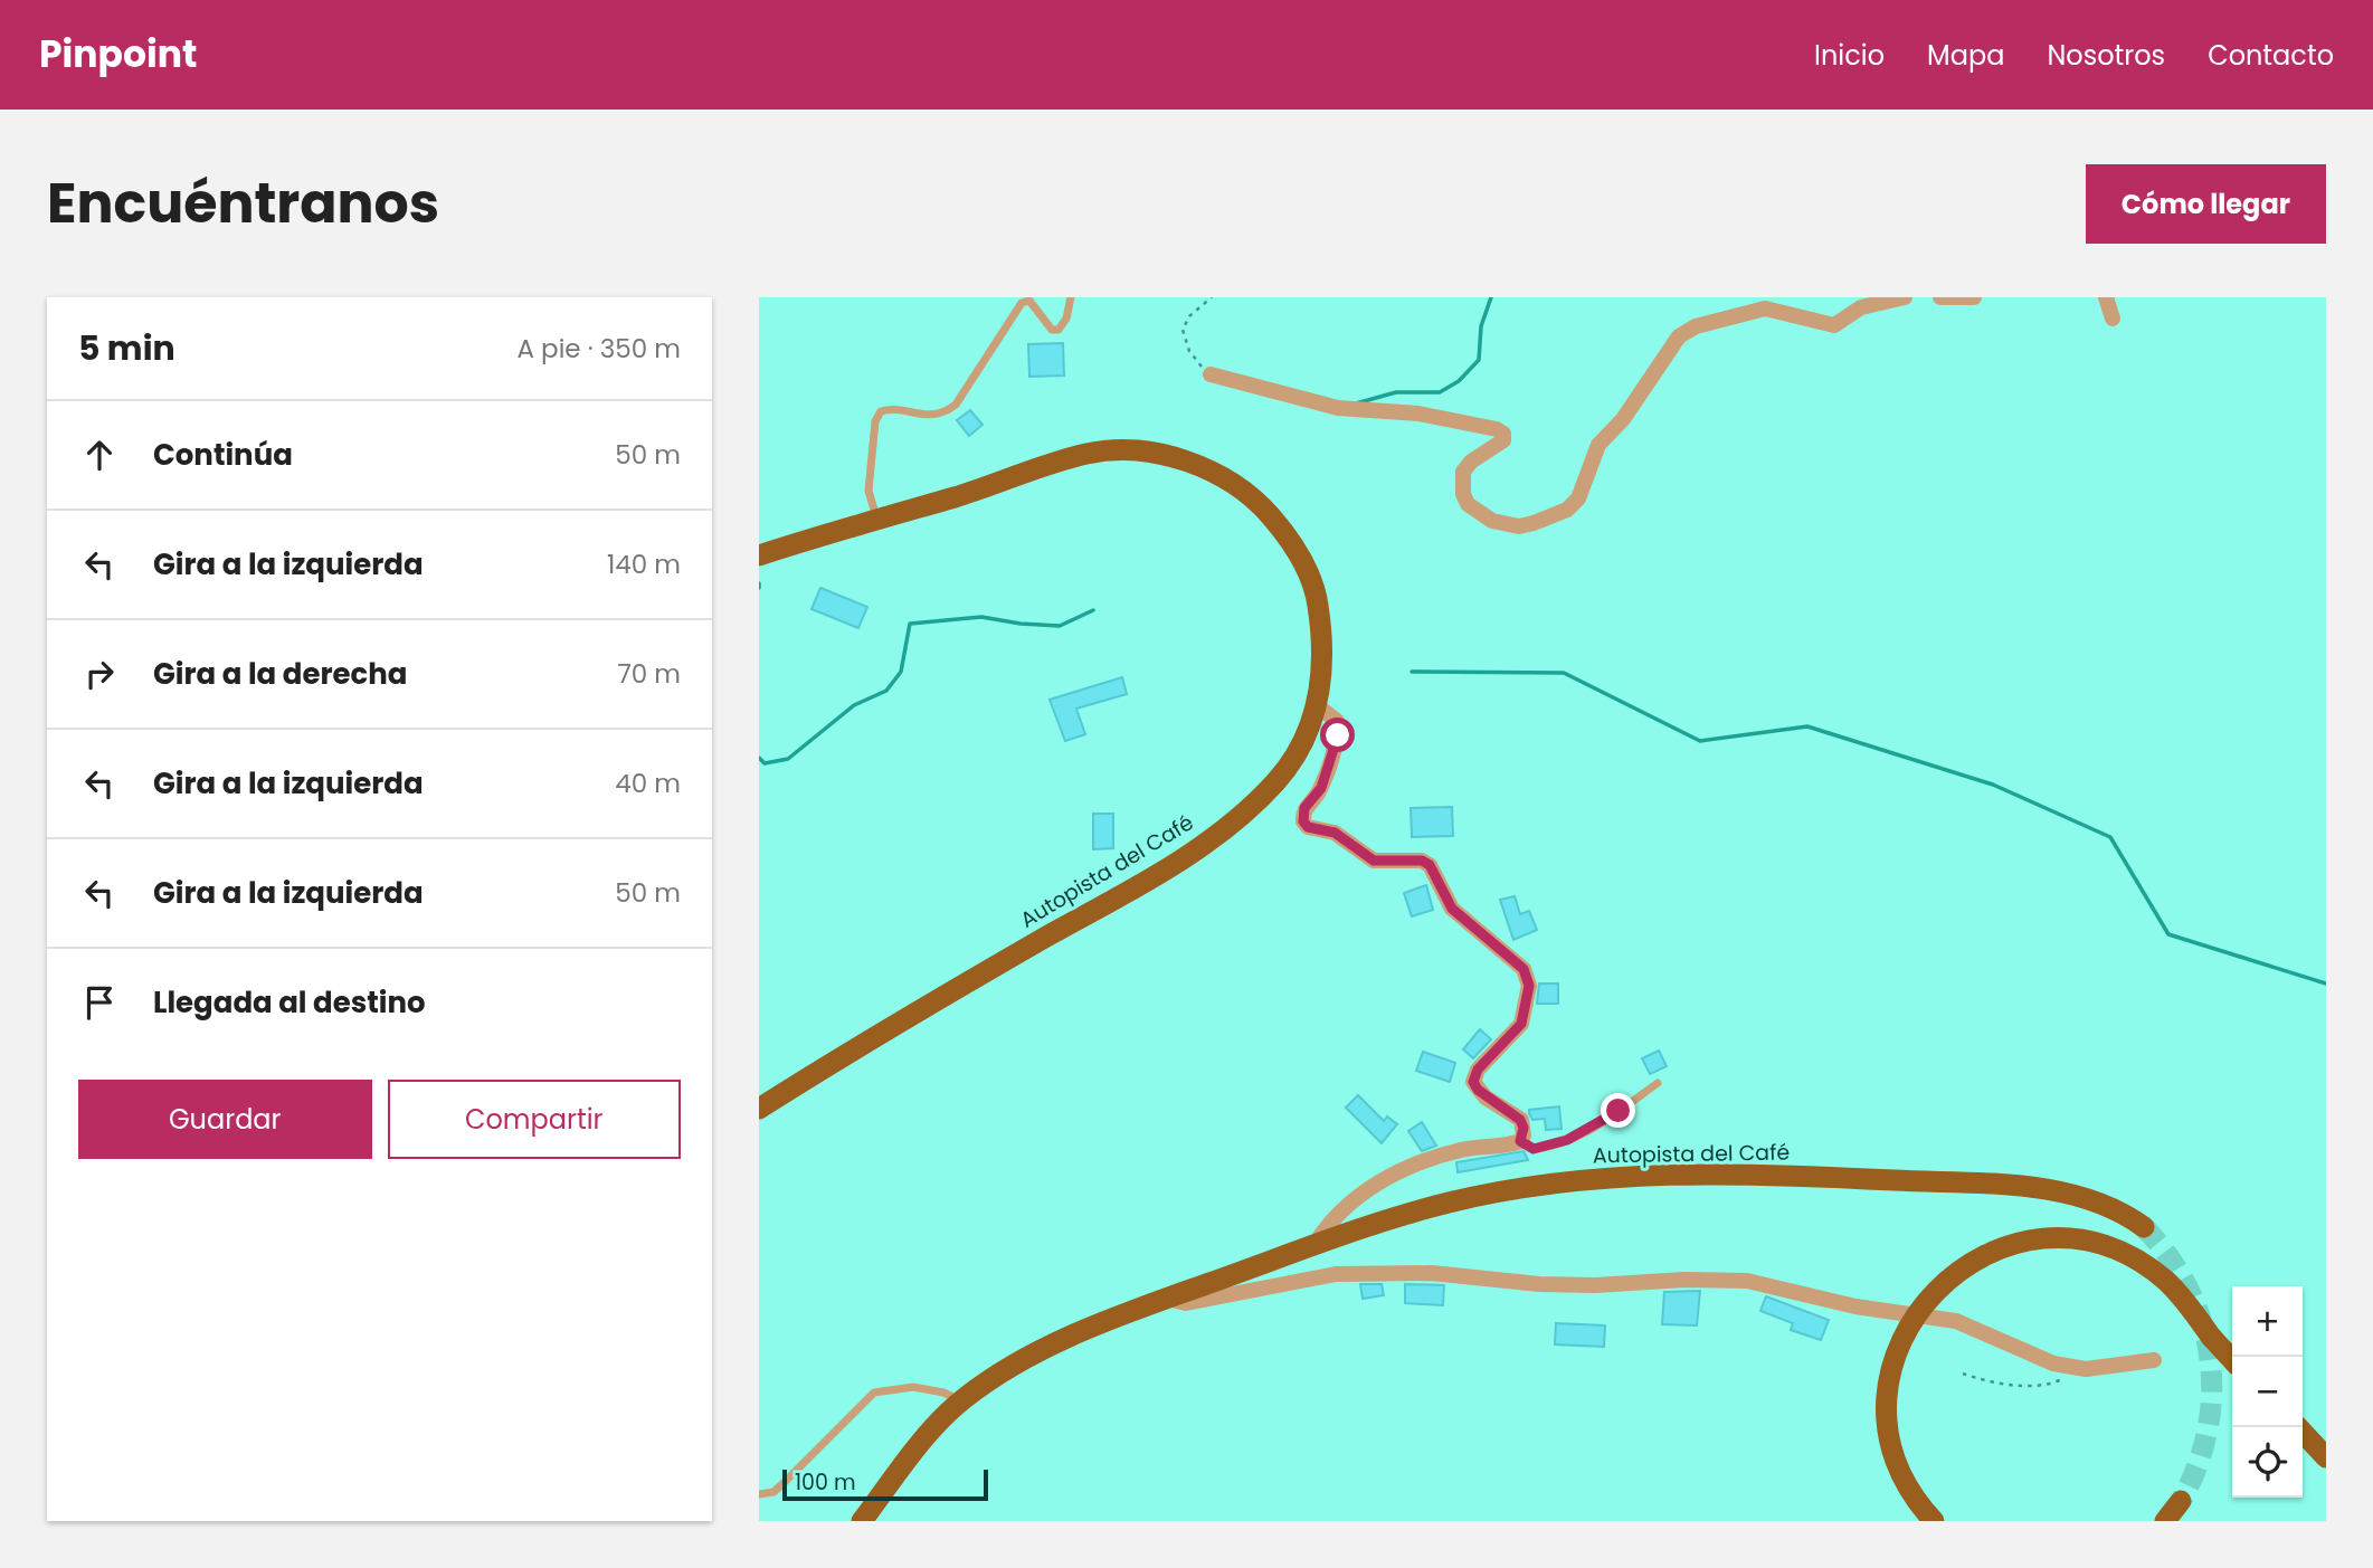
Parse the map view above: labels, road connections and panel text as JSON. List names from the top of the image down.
{
  "streets": {
    "highway": ["Autopista del Café"]
  },
  "scale_bar": "100 m",
  "page": {
    "header": "Pinpoint",
    "nav": [
      "Inicio",
      "Mapa",
      "Nosotros",
      "Contacto"
    ],
    "title": "Encuéntranos",
    "buttons": [
      "Cómo llegar",
      ["Guardar", "Compartir"]
    ],
    "heading": ["5 min", "A pie · 350 m"],
    "list": [
      ["Continúa", "50 m"],
      ["Gira a la izquierda", "140 m"],
      ["Gira a la derecha", "70 m"],
      ["Gira a la izquierda", "40 m"],
      ["Gira a la izquierda", "50 m"],
      "Llegada al destino"
    ],
    "map_buttons": ["+", "−"],
    "scale": "100 m"
  }
}
